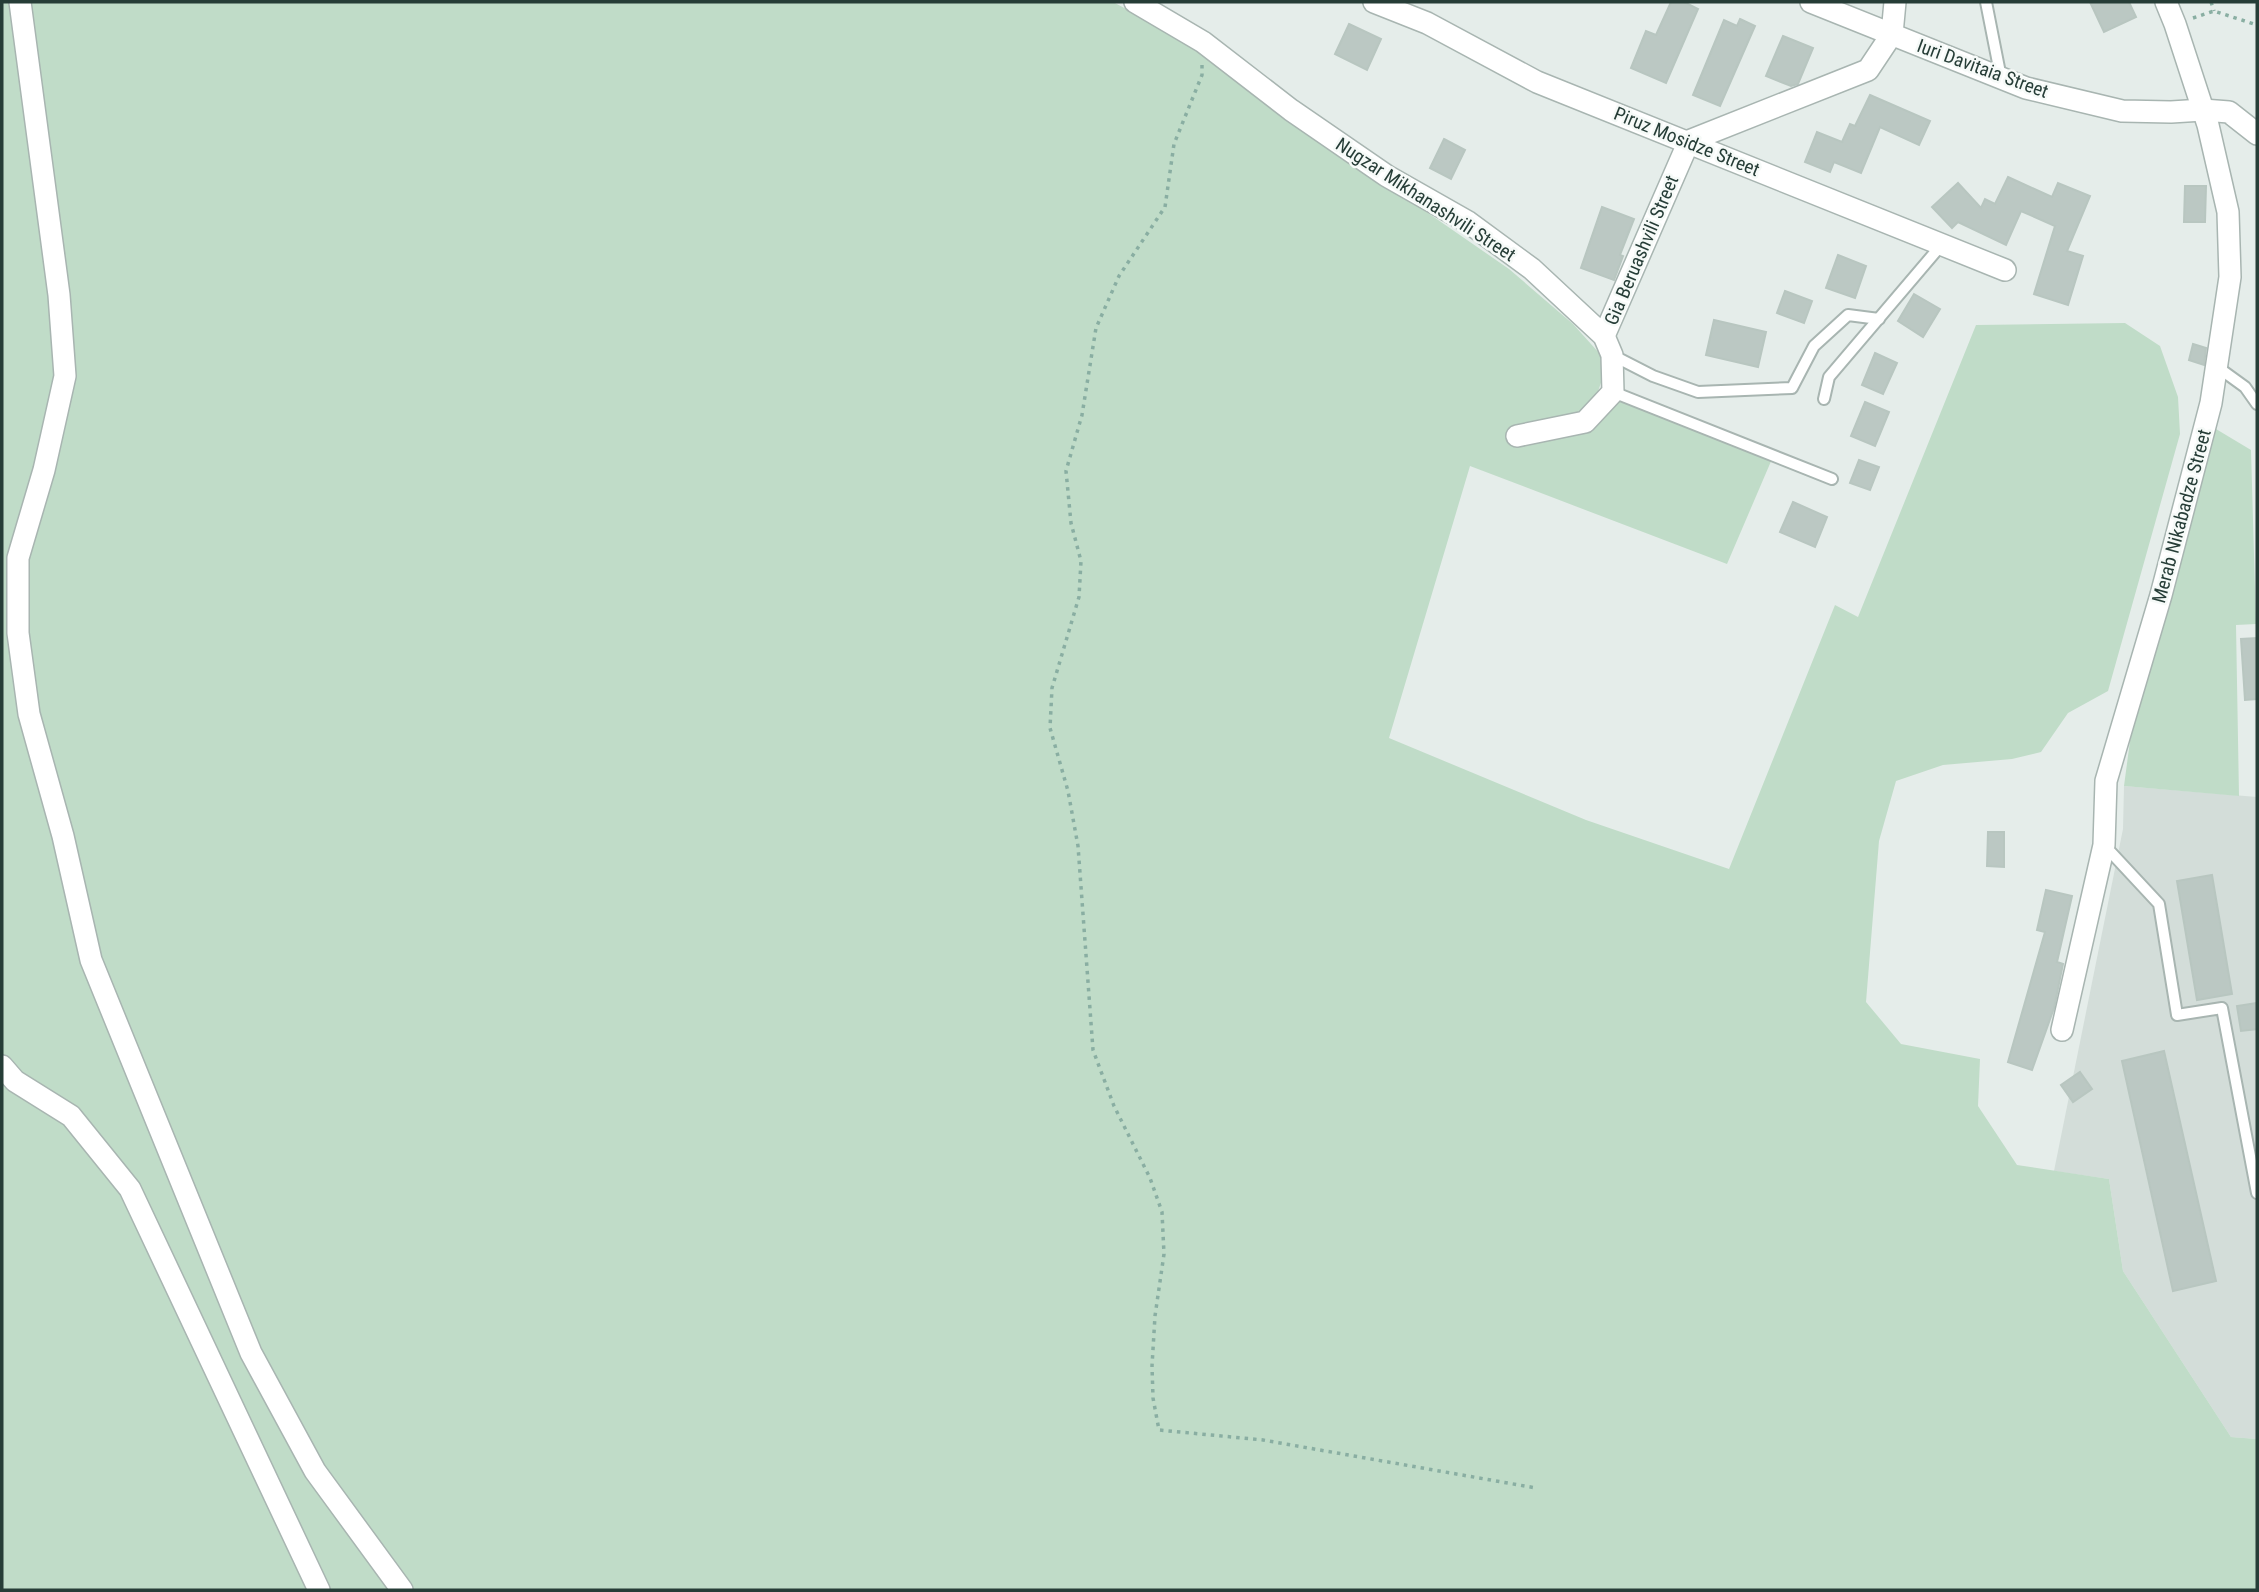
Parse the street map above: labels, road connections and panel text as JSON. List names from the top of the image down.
{
  "streets": {
    "street": [
      "Iuri Davitaia Street",
      "Piruz Mosidze Street",
      "Nugzar Mikhanashvili Street",
      "Gia Beruashvili Street",
      "Merab Nikabadze Street"
    ]
  },
  "crossings": [
    ["Iuri Davitaia Street", "Merab Nikabadze Street"],
    ["Piruz Mosidze Street", "Gia Beruashvili Street"],
    ["Nugzar Mikhanashvili Street", "Gia Beruashvili Street"]
  ]
}
